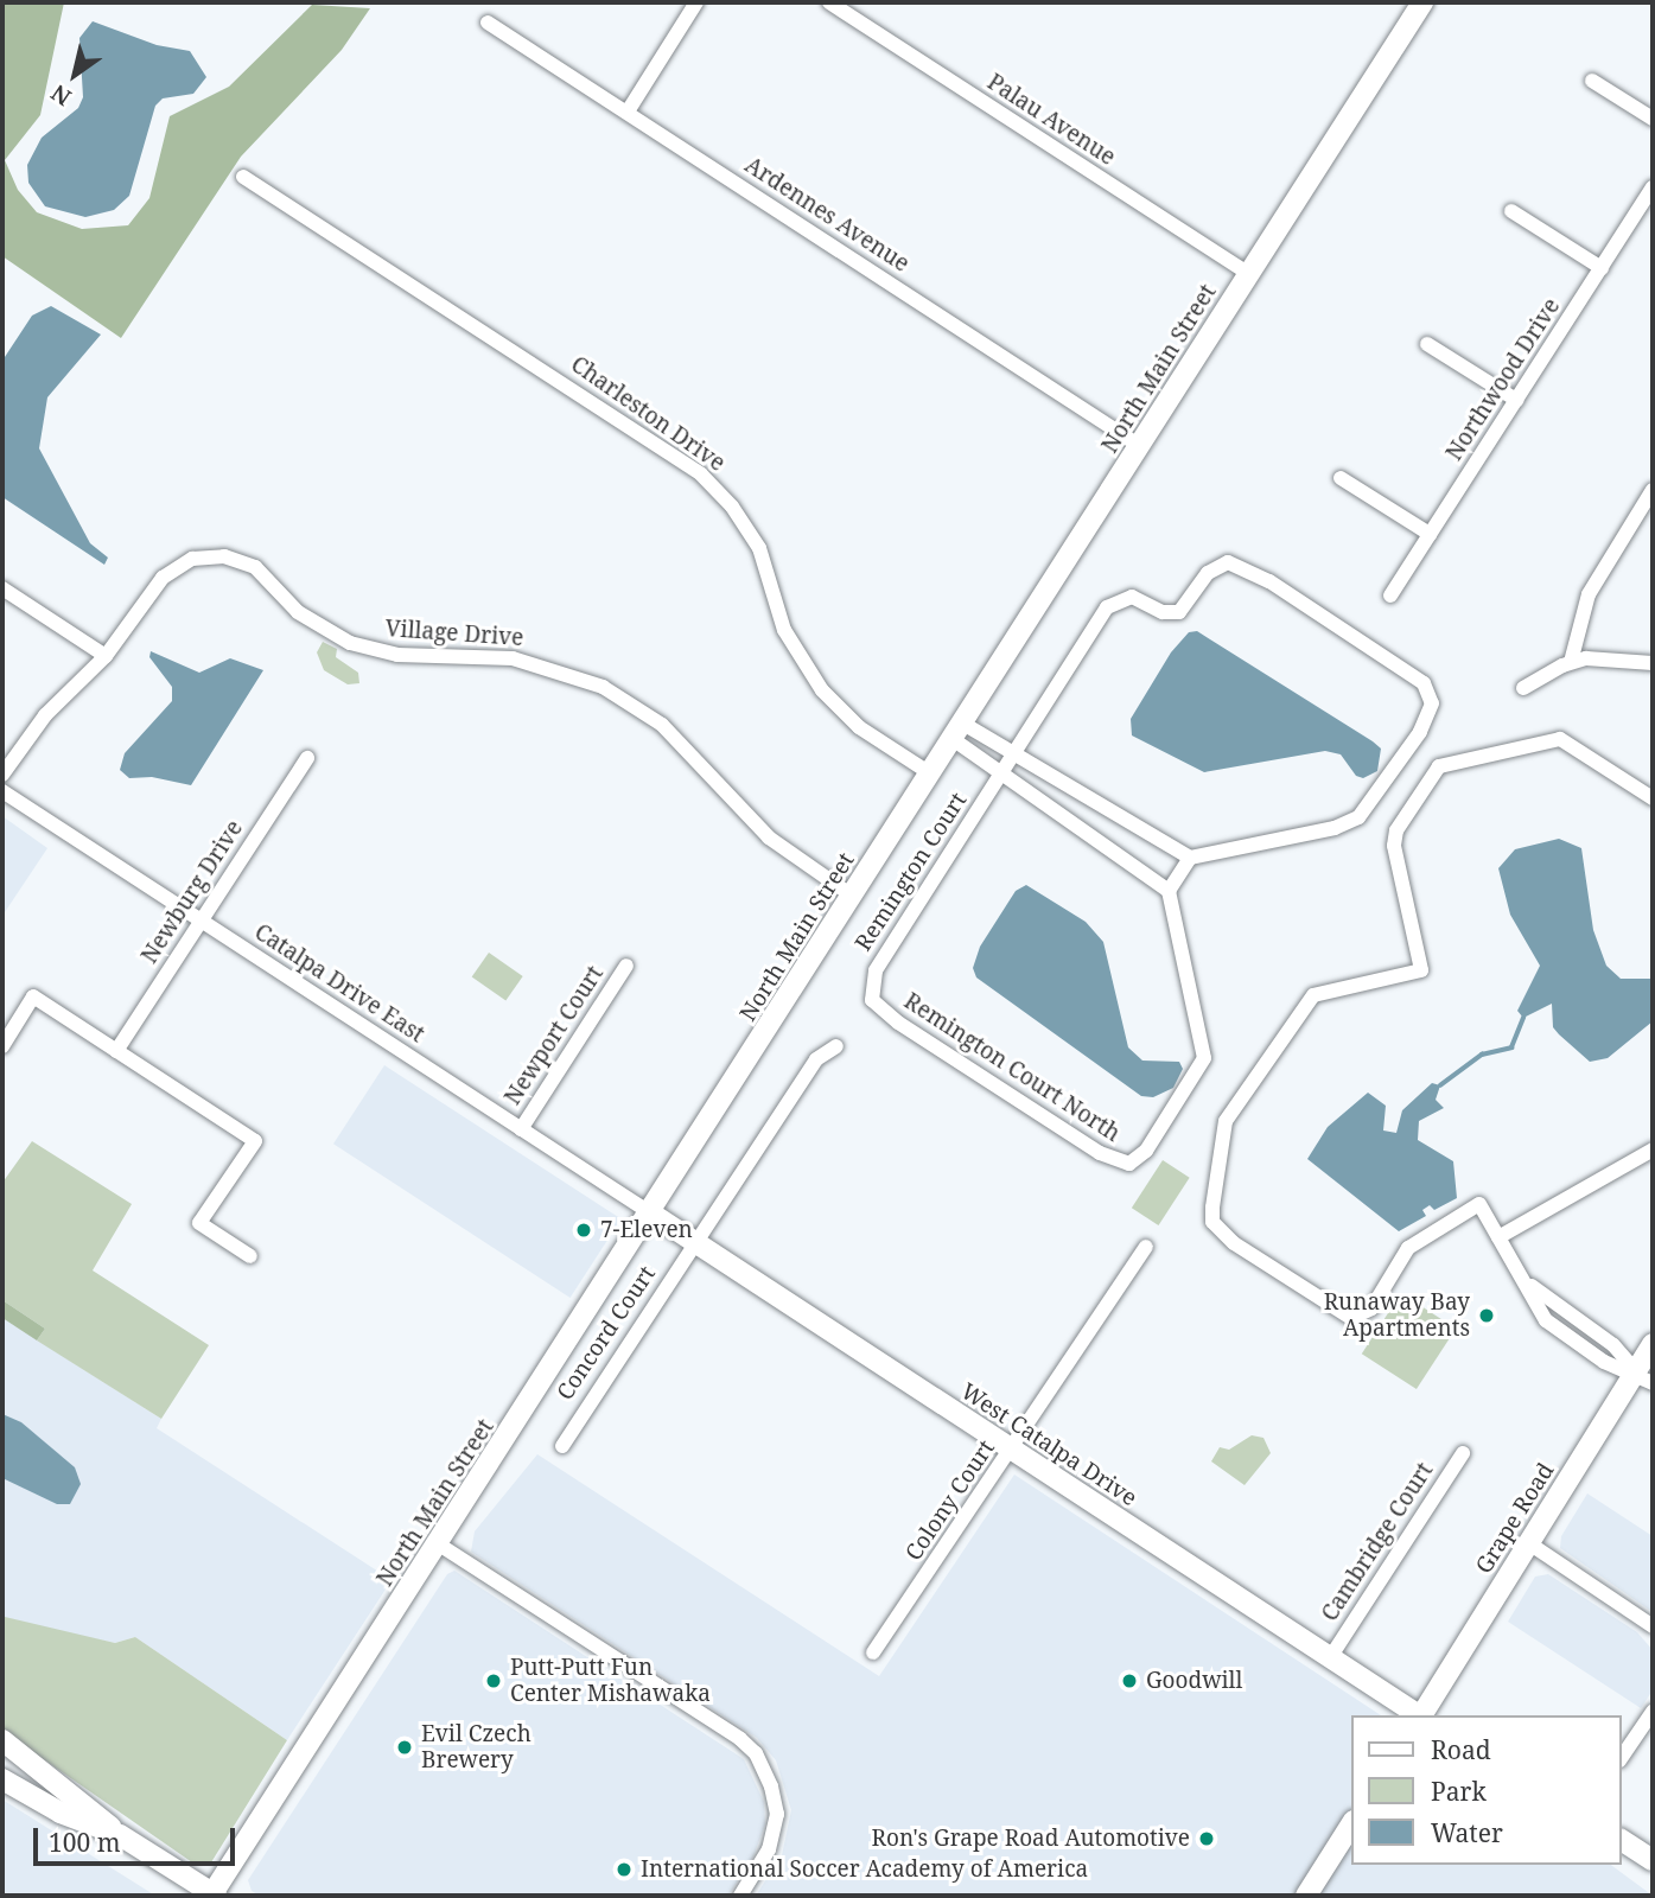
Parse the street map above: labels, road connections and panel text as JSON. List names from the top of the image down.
{
  "streets": {
    "main road": ["North Main Street", "West Catalpa Drive", "Grape Road"],
    "street": [
      "Palau Avenue",
      "Ardennes Avenue",
      "Northwood Drive",
      "Charleston Drive",
      "Village Drive",
      "Remington Court",
      "Newburg Drive",
      "Catalpa Drive East",
      "Newport Court",
      "Remington Court North",
      "Concord Court",
      "Colony Court",
      "Cambridge Court"
    ]
  },
  "crossings": [
    ["Palau Avenue", "North Main Street"],
    ["Ardennes Avenue", "North Main Street"],
    ["North Main Street", "Charleston Drive"],
    ["North Main Street", "Village Drive"],
    ["North Main Street", "Catalpa Drive East"],
    ["North Main Street", "West Catalpa Drive"],
    ["Remington Court", "Remington Court North"],
    ["Newburg Drive", "Catalpa Drive East"],
    ["Catalpa Drive East", "Newport Court"],
    ["Catalpa Drive East", "West Catalpa Drive"],
    ["Concord Court", "West Catalpa Drive"],
    ["West Catalpa Drive", "Colony Court"],
    ["West Catalpa Drive", "Cambridge Court"]
  ],
  "places": [
    "7-Eleven",
    "Runaway Bay Apartments",
    "Putt-Putt Fun Center Mishawaka",
    "Goodwill",
    "Evil Czech Brewery",
    "Ron's Grape Road Automotive",
    "International Soccer Academy of America"
  ],
  "legend": ["Road", "Park", "Water"],
  "scale_bar": "100 m",
  "north": "bottom left"
}
